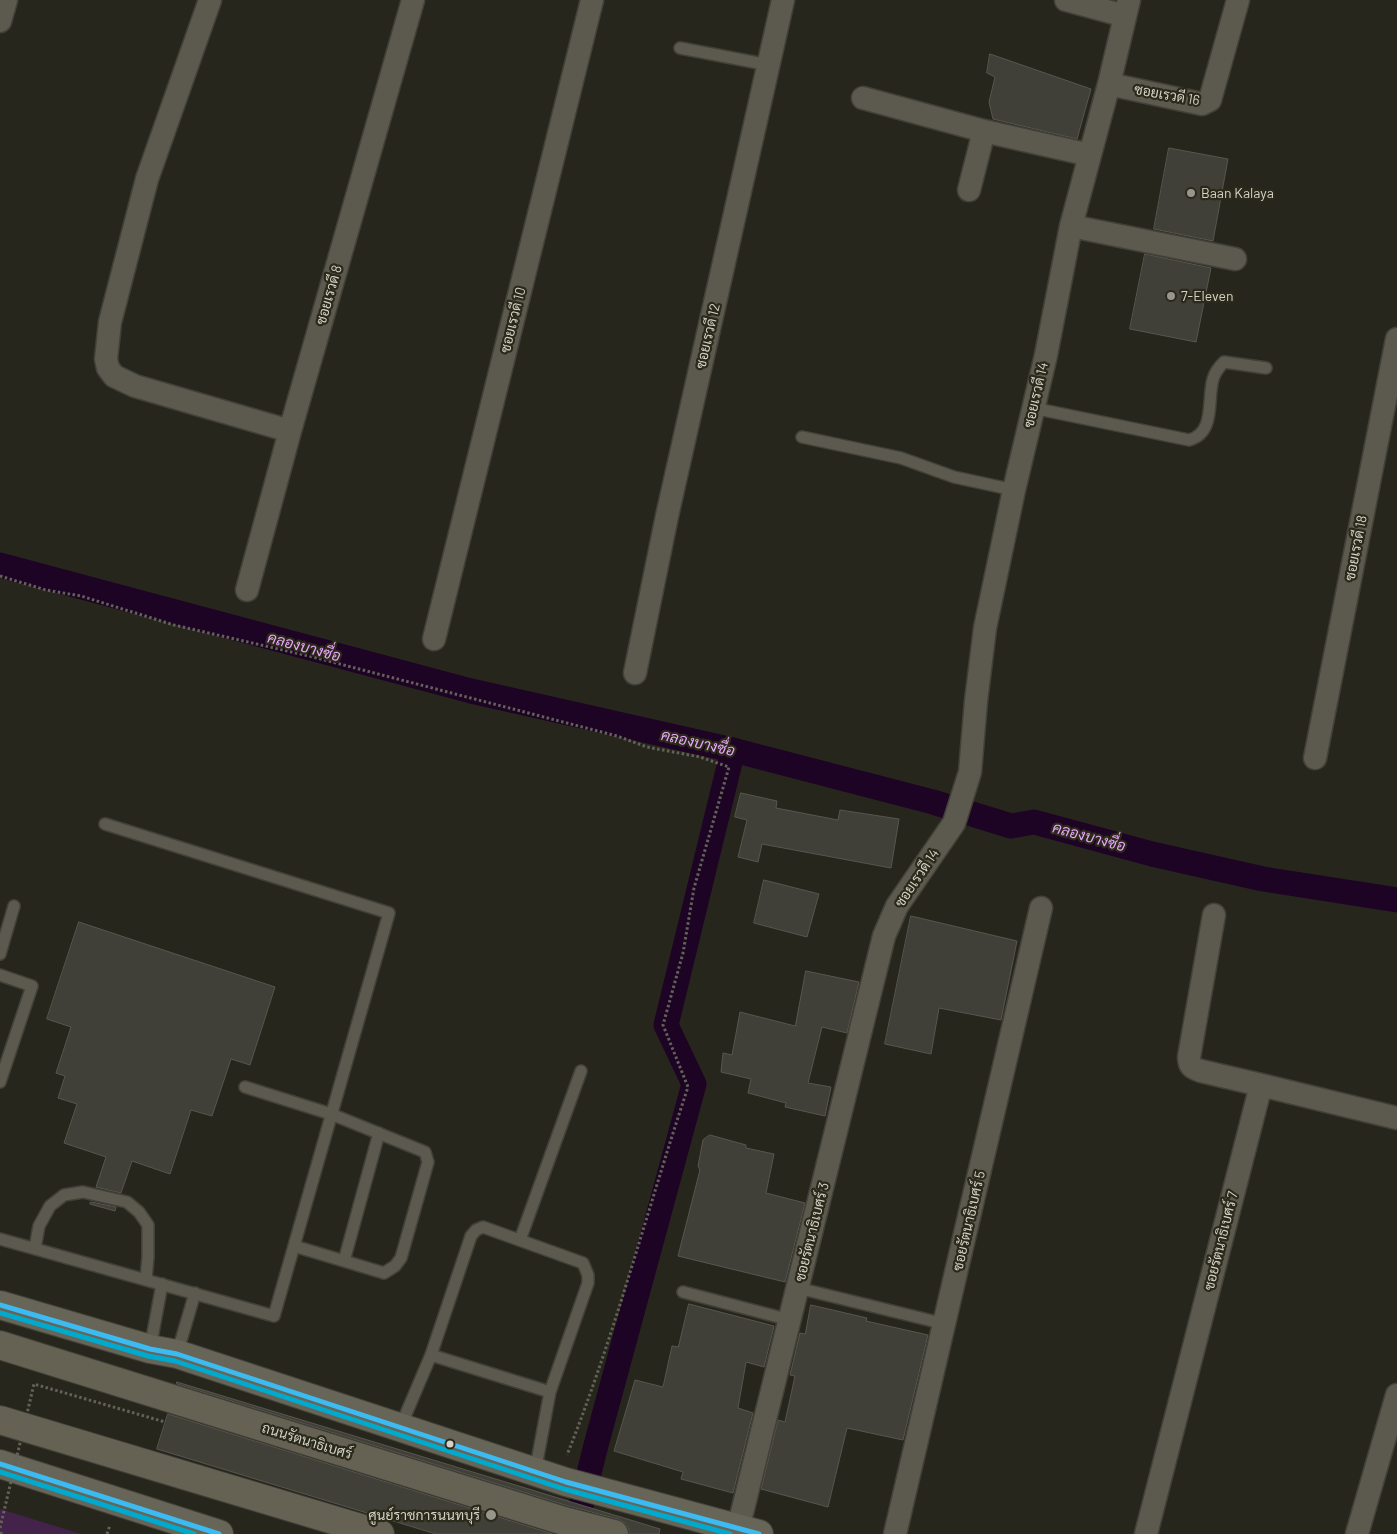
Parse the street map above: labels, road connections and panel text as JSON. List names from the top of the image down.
{
  "streets": {
    "main road": ["ถนนรัตนาธิเบศร์"],
    "street": [
      "ซอยเรวดี 16",
      "ซอยเรวดี 8",
      "ซอยเรวดี 10",
      "ซอยเรวดี 12",
      "ซอยเรวดี 14",
      "ซอยเรวดี 18",
      "ซอยรัตนาธิเบศร์ 5",
      "ซอยรัตนาธิเบศร์ 3",
      "ซอยรัตนาธิเบศร์ 7"
    ]
  },
  "crossings": [
    ["ซอยเรวดี 16", "ซอยเรวดี 14"],
    ["ซอยเรวดี 14", "ซอยรัตนาธิเบศร์ 3"]
  ],
  "water": ["คลองบางซื่อ"],
  "places": ["Baan Kalaya", "7-Eleven", "ศูนย์ราชการนนทบุรี"]
}
